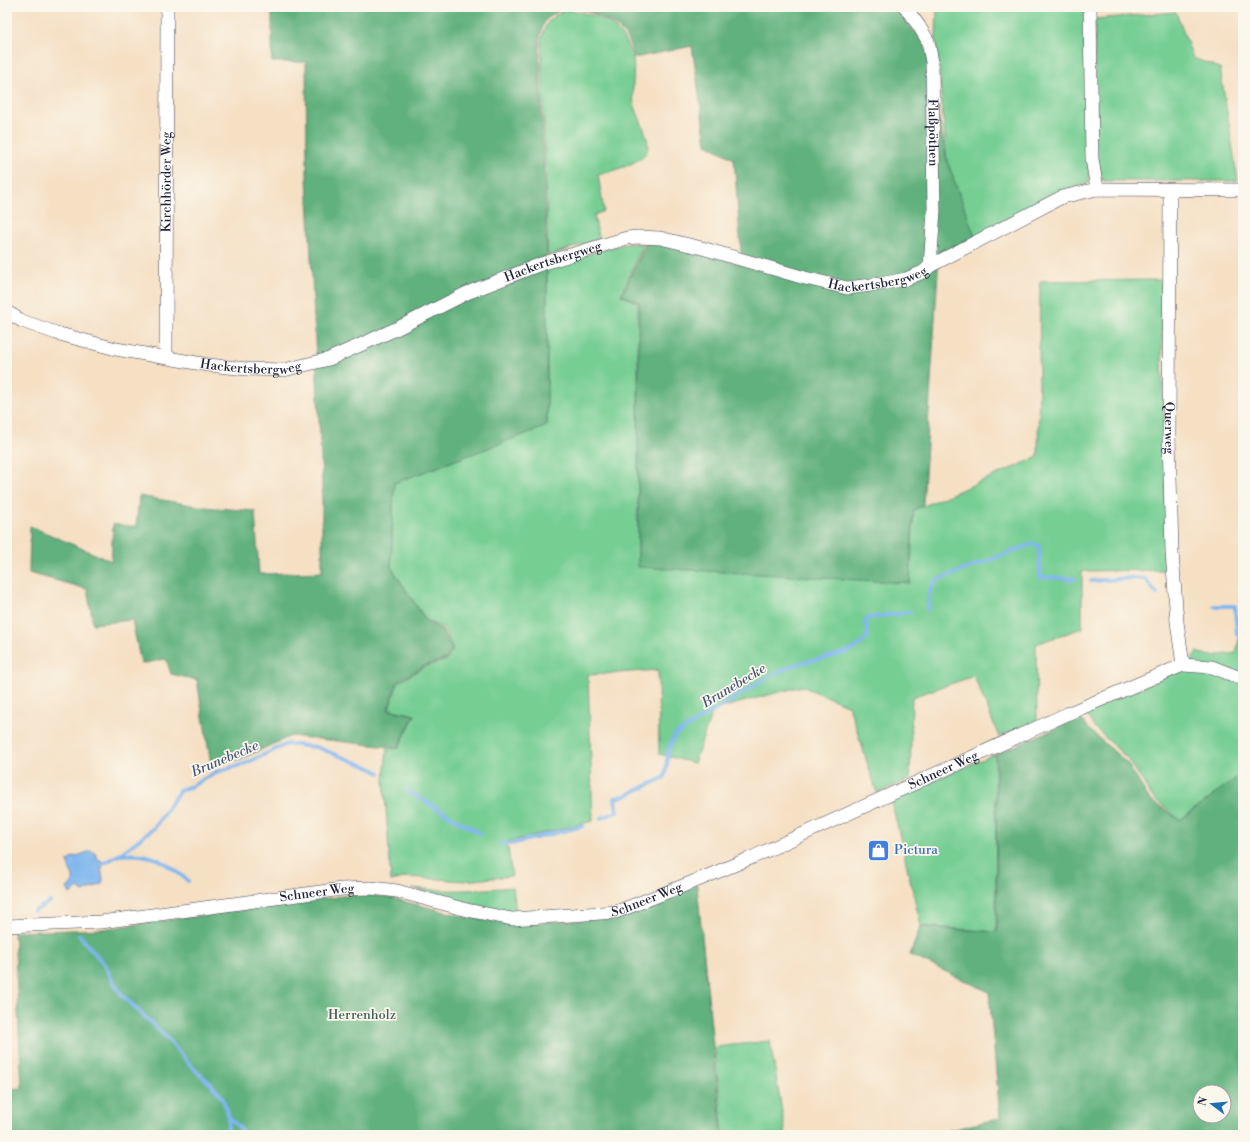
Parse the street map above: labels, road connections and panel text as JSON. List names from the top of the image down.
{
  "streets": {
    "street": [
      "Flaßpöthen",
      "Kirchhörder Weg",
      "Hackertsbergweg",
      "Querweg",
      "Schneer Weg"
    ]
  },
  "crossings": [
    ["Flaßpöthen", "Hackertsbergweg"],
    ["Kirchhörder Weg", "Hackertsbergweg"],
    ["Hackertsbergweg", "Querweg"],
    ["Querweg", "Schneer Weg"]
  ],
  "water": ["Brunebecke"],
  "parks": ["Herrenholz"],
  "places": {
    "shop": ["Pictura"]
  },
  "north": "left"
}
